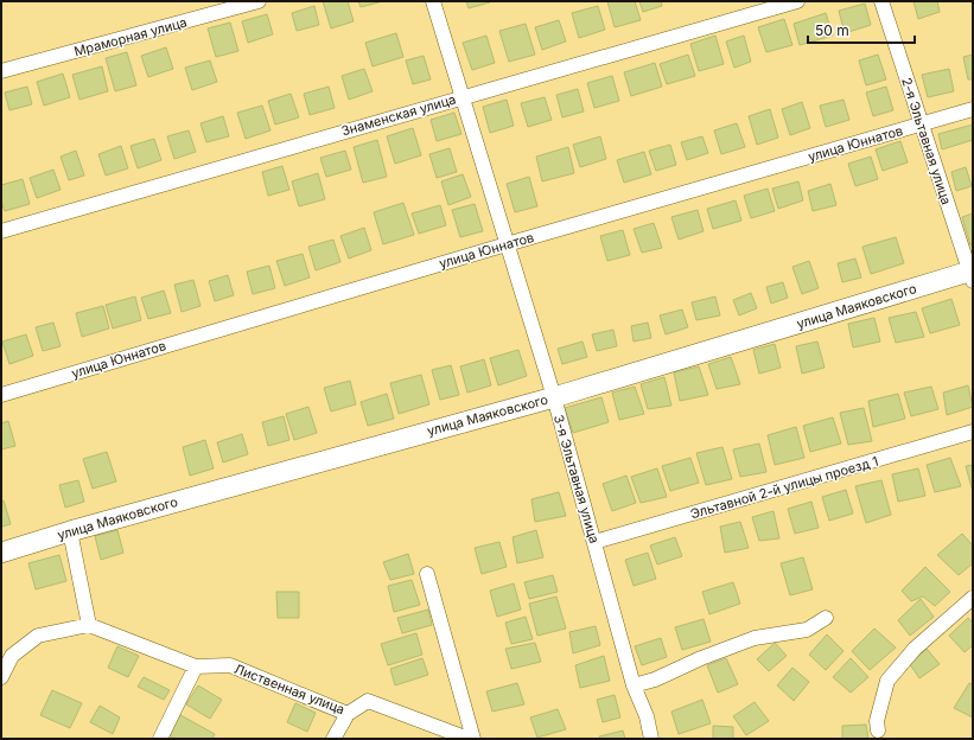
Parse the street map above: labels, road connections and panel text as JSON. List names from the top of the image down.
{
  "streets": {
    "street": [
      "Мраморная улица",
      "Знаменская улица",
      "2-я Эльтавная улица",
      "улица Юннатов",
      "улица Маяковского",
      "3-я Эльтавная улица",
      "Эльтавной 2-й улицы проезд 1",
      "Лиственная улица"
    ]
  },
  "crossings": [
    ["Знаменская улица", "3-я Эльтавная улица"],
    ["2-я Эльтавная улица", "улица Юннатов"],
    ["2-я Эльтавная улица", "улица Маяковского"],
    ["улица Юннатов", "3-я Эльтавная улица"],
    ["улица Маяковского", "3-я Эльтавная улица"],
    ["3-я Эльтавная улица", "Эльтавной 2-й улицы проезд 1"]
  ],
  "scale_bar": "50 m"
}
